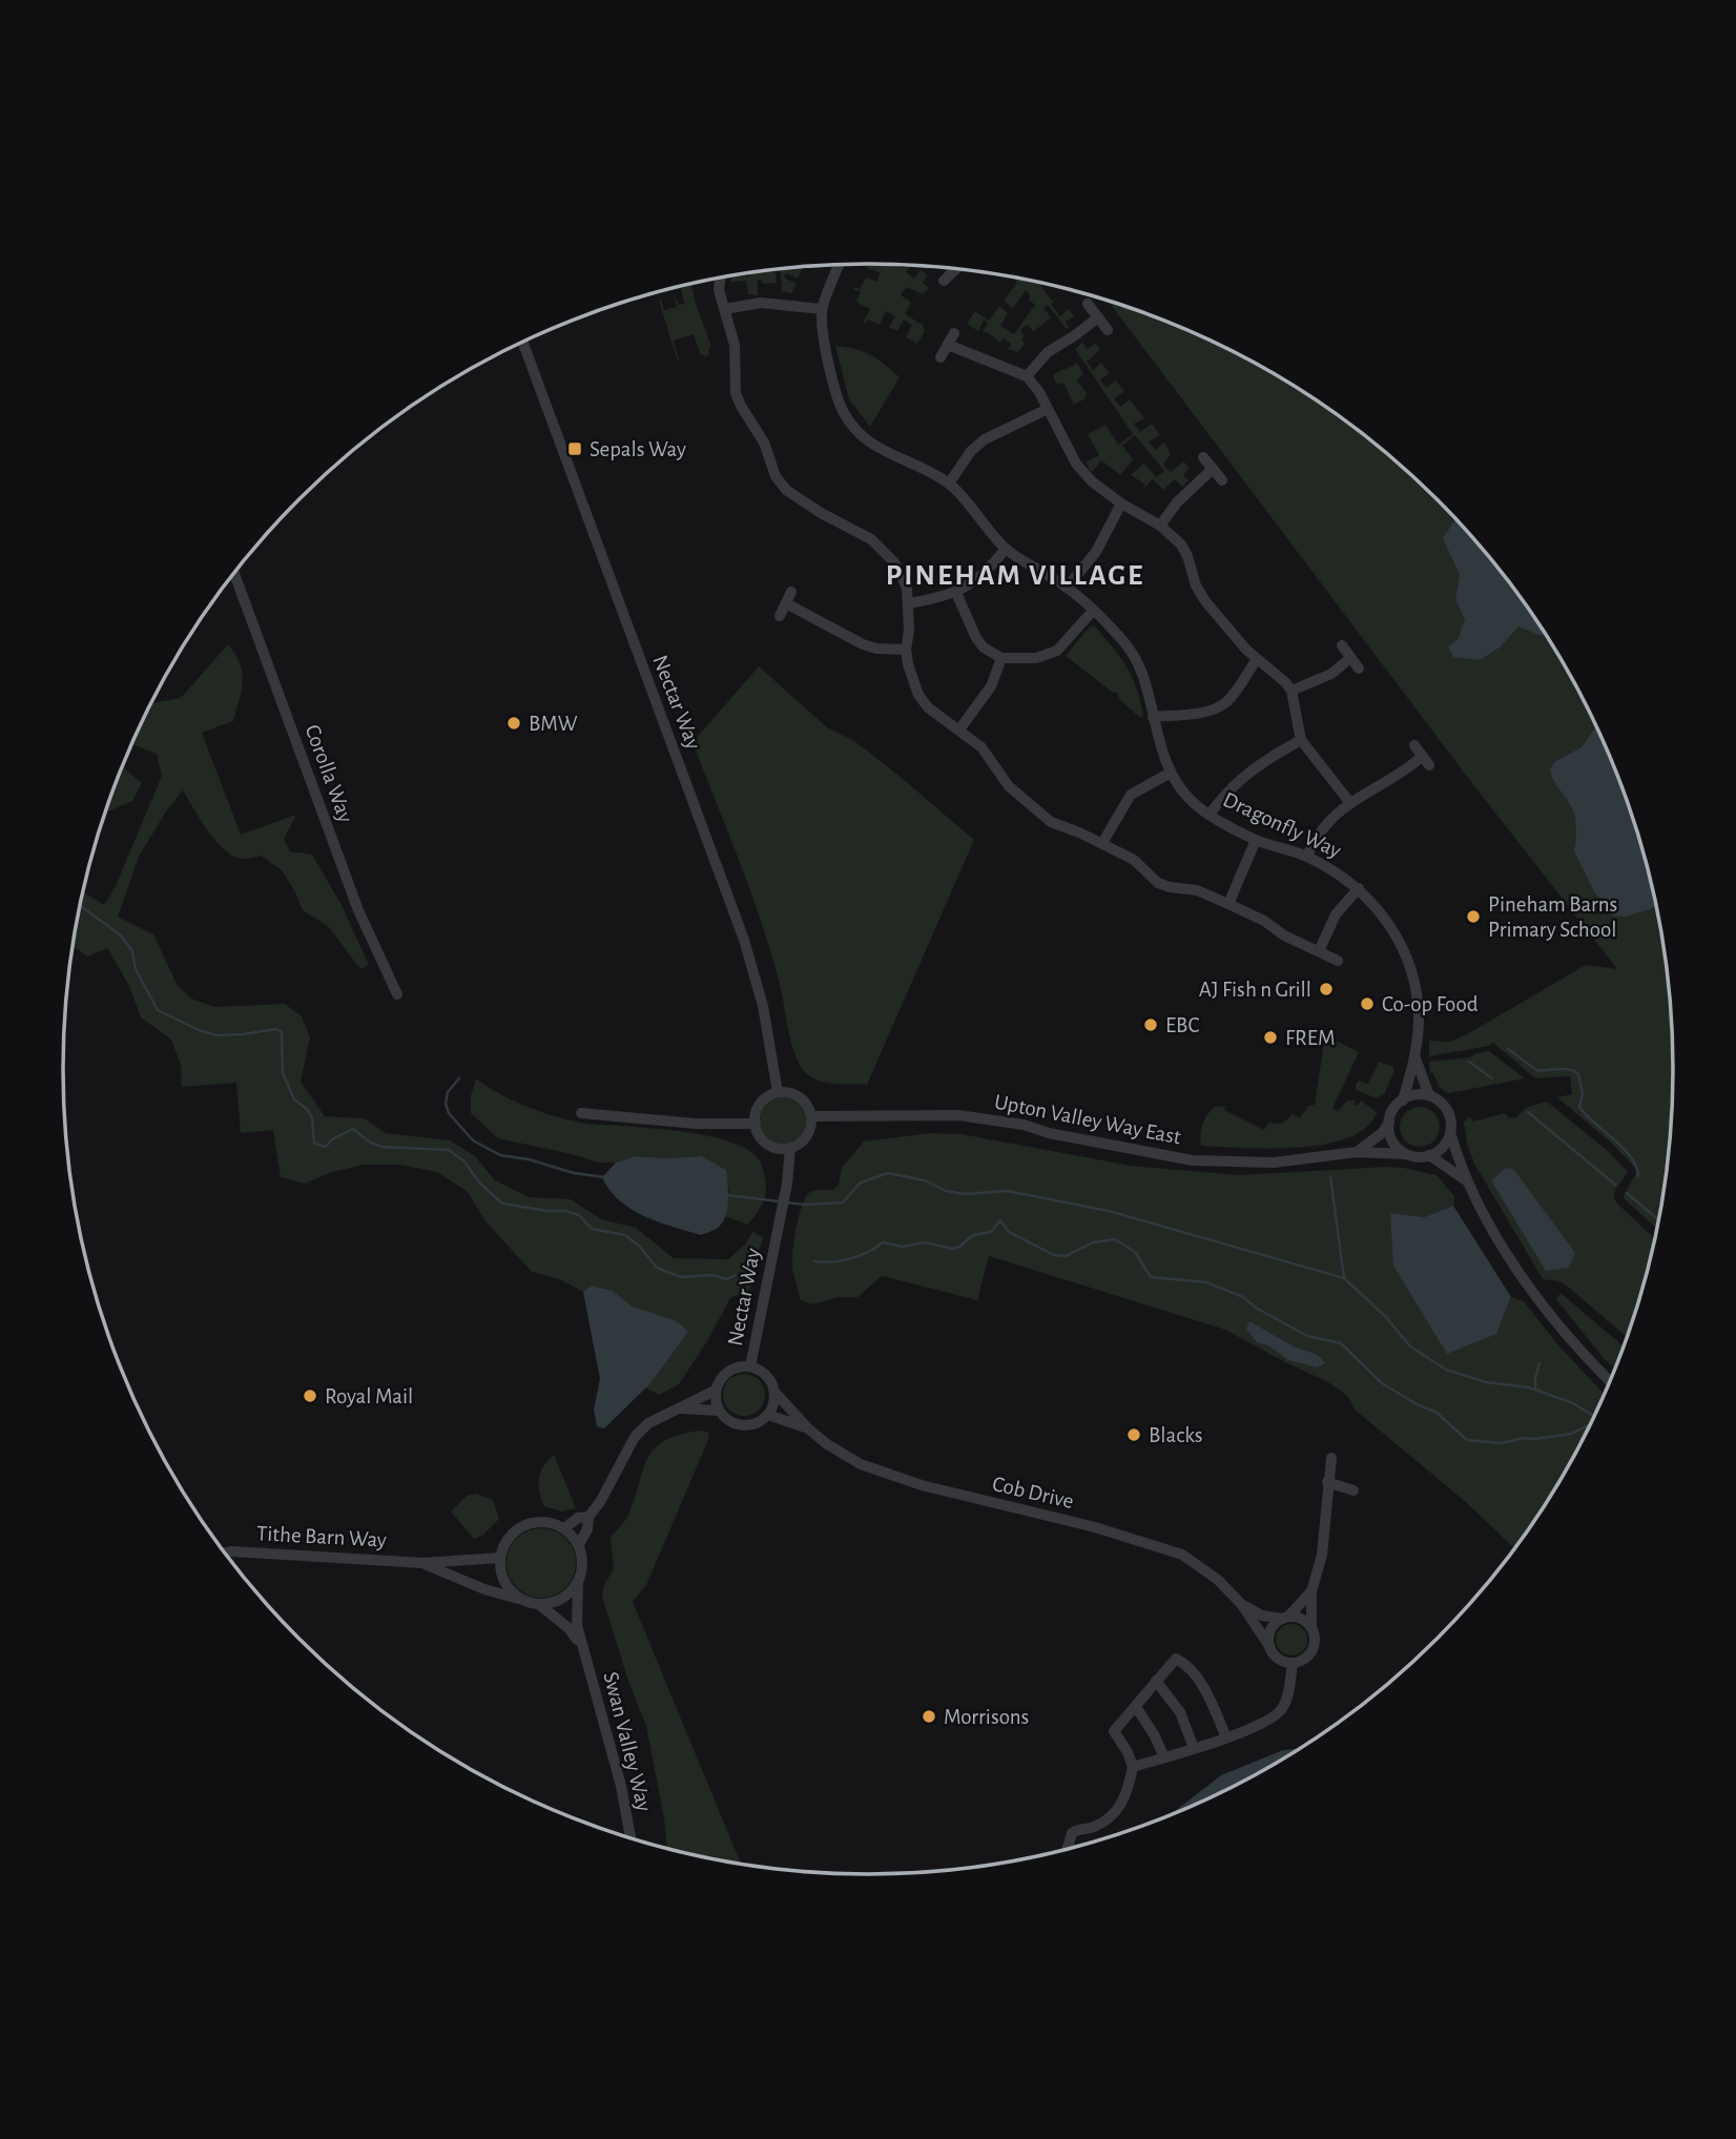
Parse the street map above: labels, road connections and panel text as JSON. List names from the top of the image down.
{
  "streets": {
    "street": [
      "Nectar Way",
      "Corolla Way",
      "Dragonfly Way",
      "Upton Valley Way East",
      "Cob Drive",
      "Tithe Barn Way",
      "Swan Valley Way"
    ]
  },
  "crossings": [
    ["Nectar Way", "Upton Valley Way East"],
    ["Nectar Way", "Cob Drive"],
    ["Dragonfly Way", "Upton Valley Way East"],
    ["Tithe Barn Way", "Swan Valley Way"]
  ],
  "districts": ["PINEHAM VILLAGE"],
  "places": {
    "transit": ["Sepals Way"],
    "other": [
      "BMW",
      "Pineham Barns Primary School",
      "AJ Fish n Grill",
      "Co-op Food",
      "EBC",
      "FREM",
      "Royal Mail",
      "Blacks",
      "Morrisons"
    ]
  }
}
